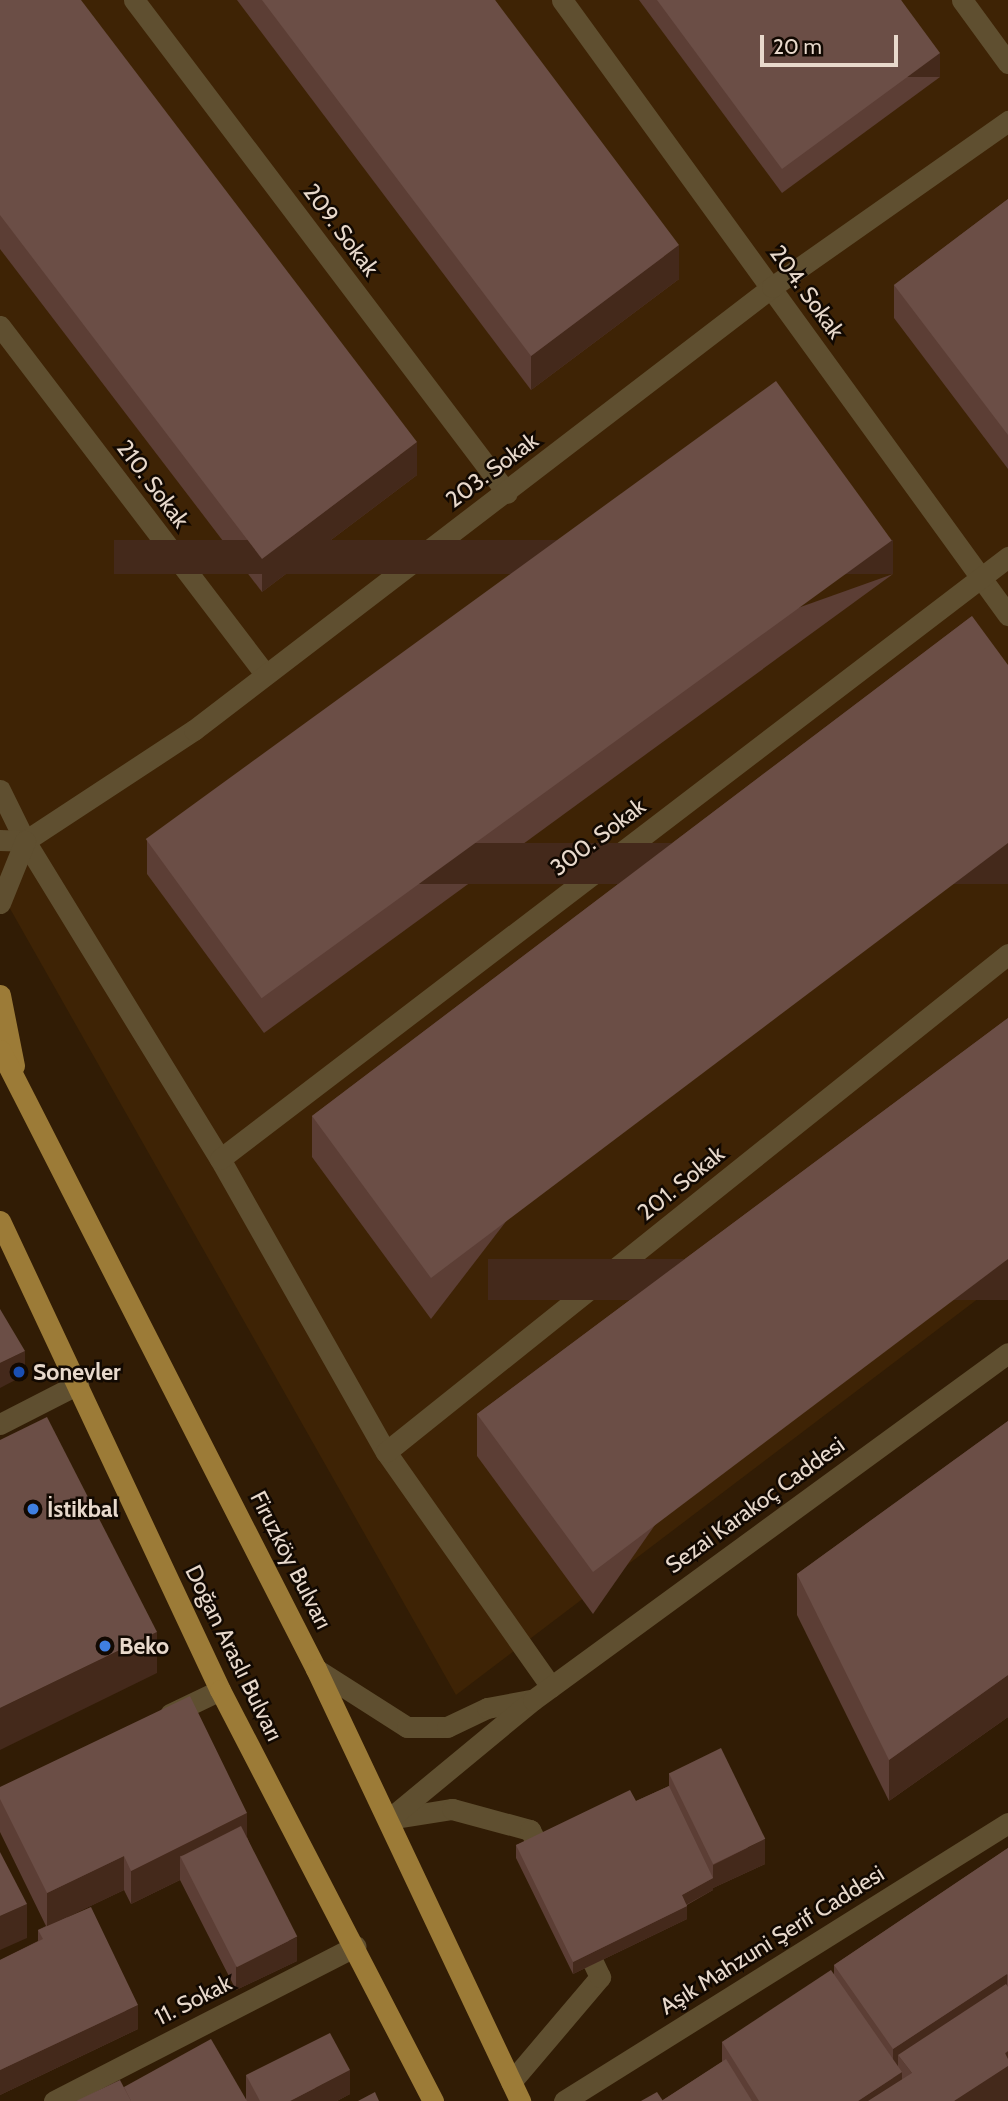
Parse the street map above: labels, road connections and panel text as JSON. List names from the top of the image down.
{
  "streets": {
    "main road": ["Firuzköy Bulvarı", "Doğan Araslı Bulvarı"],
    "street": [
      "209. Sokak",
      "204. Sokak",
      "203. Sokak",
      "210. Sokak",
      "300. Sokak",
      "201. Sokak",
      "Sezai Karakoç Caddesi",
      "Aşık Mahzuni Şerif Caddesi",
      "11. Sokak"
    ]
  },
  "crossings": [
    ["209. Sokak", "203. Sokak"],
    ["204. Sokak", "203. Sokak"],
    ["204. Sokak", "300. Sokak"],
    ["203. Sokak", "210. Sokak"],
    ["Sezai Karakoç Caddesi", "Firuzköy Bulvarı"],
    ["Doğan Araslı Bulvarı", "11. Sokak"]
  ],
  "places": ["Sonevler", "İstikbal", "Beko"],
  "scale_bar": "20 m"
}
